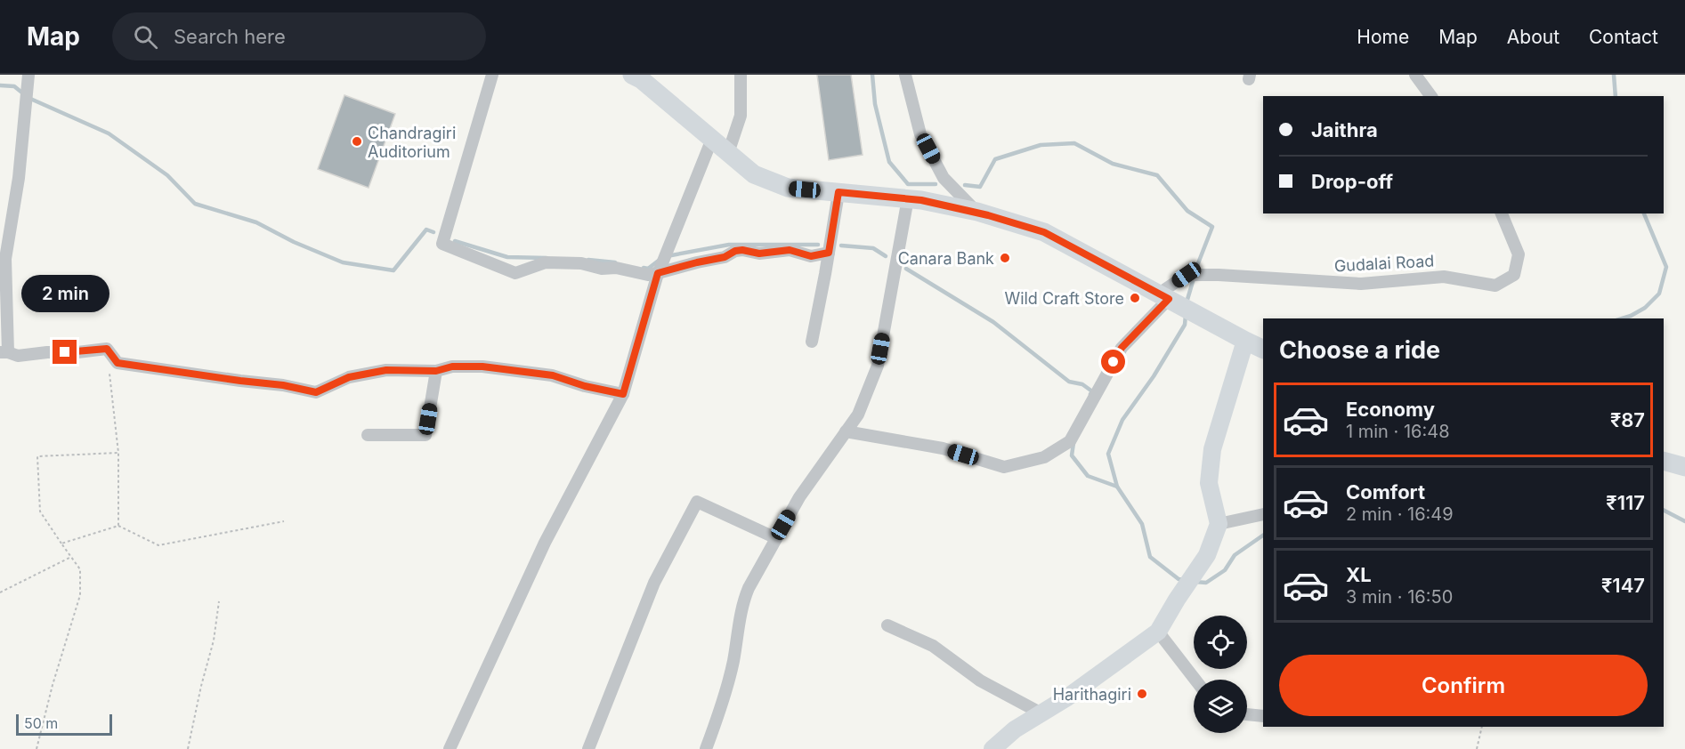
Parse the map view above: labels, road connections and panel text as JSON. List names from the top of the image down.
{
  "streets": {
    "street": ["Gudalai Road"]
  },
  "places": [
    "Chandragiri Auditorium",
    "Canara Bank",
    "Wild Craft Store",
    "Harithagiri"
  ],
  "scale_bar": "50 m",
  "page": {
    "header": "Map",
    "search": "Search here",
    "nav": [
      "Home",
      "Map",
      "About",
      "Contact"
    ],
    "banner": ["Jaithra", "Drop-off"],
    "bubble": "2 min",
    "heading": "Choose a ride",
    "list": [
      {
        "name": "Economy",
        "note": "1 min · 16:48",
        "value": "₹87"
      },
      {
        "name": "Comfort",
        "note": "2 min · 16:49",
        "value": "₹117"
      },
      {
        "name": "XL",
        "note": "3 min · 16:50",
        "value": "₹147"
      }
    ],
    "buttons": "Confirm",
    "scale": "50 m"
  }
}
